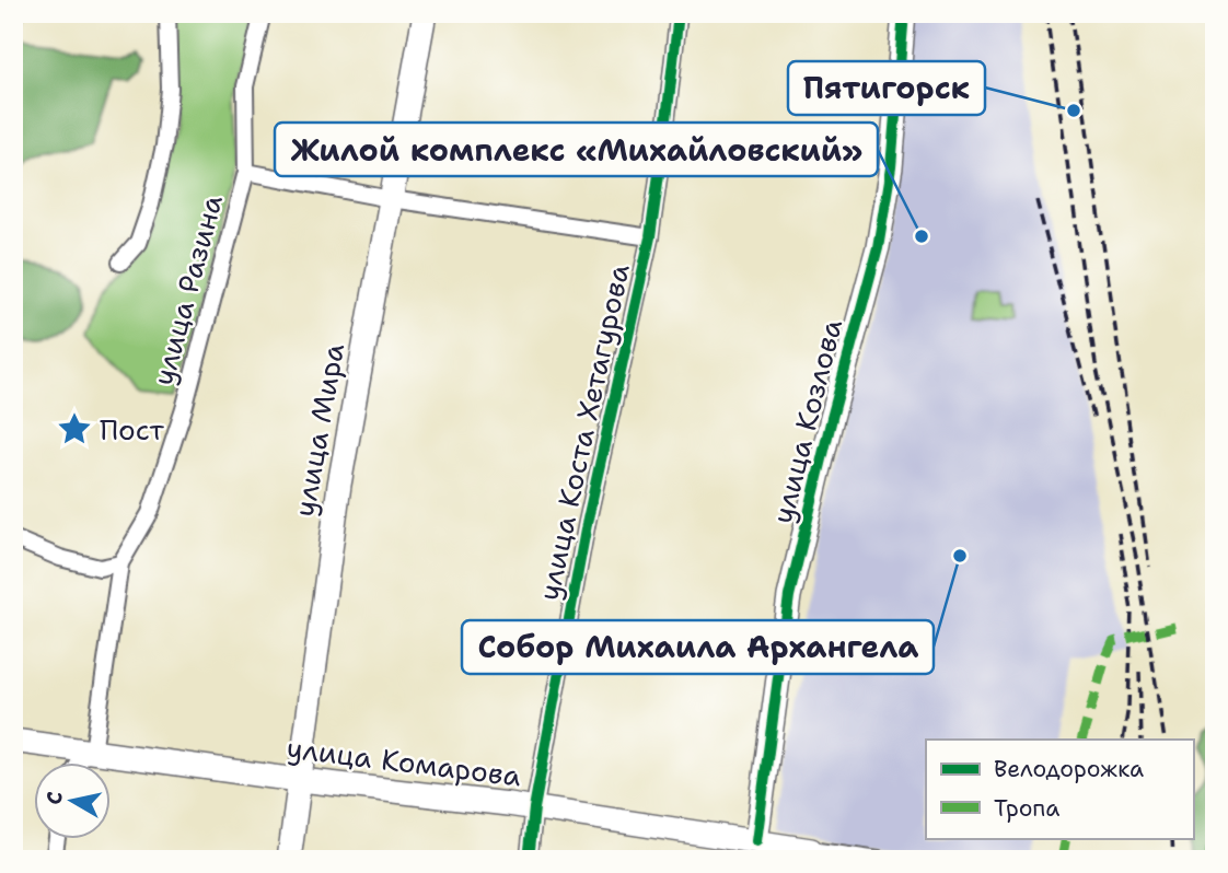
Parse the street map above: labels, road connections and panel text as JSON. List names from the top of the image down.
{
  "streets": {
    "street": [
      "улица Разина",
      "улица Козлова",
      "улица Мира",
      "улица Коста Хетагурова",
      "улица Комарова"
    ]
  },
  "crossings": [
    ["улица Разина", "улица Комарова"],
    ["улица Козлова", "улица Комарова"],
    ["улица Мира", "улица Комарова"],
    ["улица Коста Хетагурова", "улица Комарова"]
  ],
  "places": {
    "other": ["Пятигорск", "Жилой комплекс «Михайловский»", "Собор Михаила Архангела"],
    "place": ["Пост"]
  },
  "legend": ["Велодорожка", "Тропа"],
  "north": "left"
}
